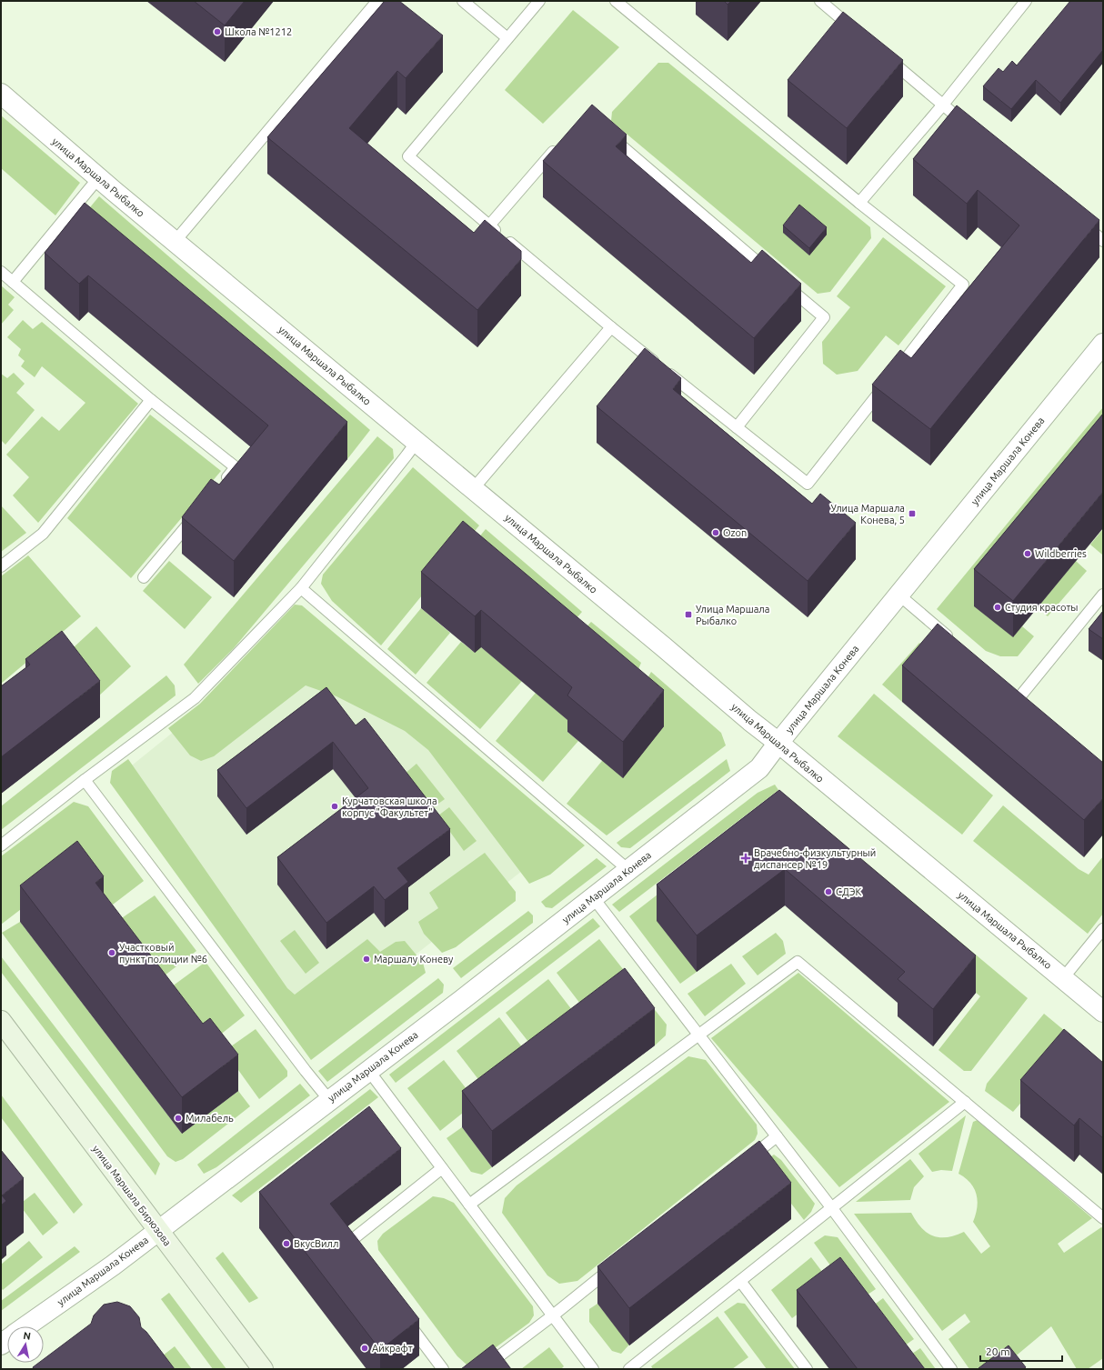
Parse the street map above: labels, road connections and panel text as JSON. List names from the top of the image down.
{
  "streets": {
    "main road": ["улица Маршала Бирюзова"],
    "street": ["улица Маршала Рыбалко", "улица Маршала Конева"]
  },
  "crossings": [
    ["улица Маршала Рыбалко", "улица Маршала Конева"],
    ["улица Маршала Конева", "улица Маршала Бирюзова"]
  ],
  "places": {
    "other": [
      "Школа №1212",
      "Ozon",
      "Wildberries",
      "Студия красоты",
      "Курчатовская школа корпус \"Факультет\"",
      "СДЭК",
      "Участковый пункт полиции №6",
      "Маршалу Коневу",
      "Милабель",
      "ВкусВилл",
      "Айкрафт"
    ],
    "transit": ["Улица Маршала Конева, 5", "Улица Маршала Рыбалко"],
    "health": ["Врачебно-физкультурный диспансер №19"]
  },
  "scale_bar": "20 m",
  "north": "top"
}
